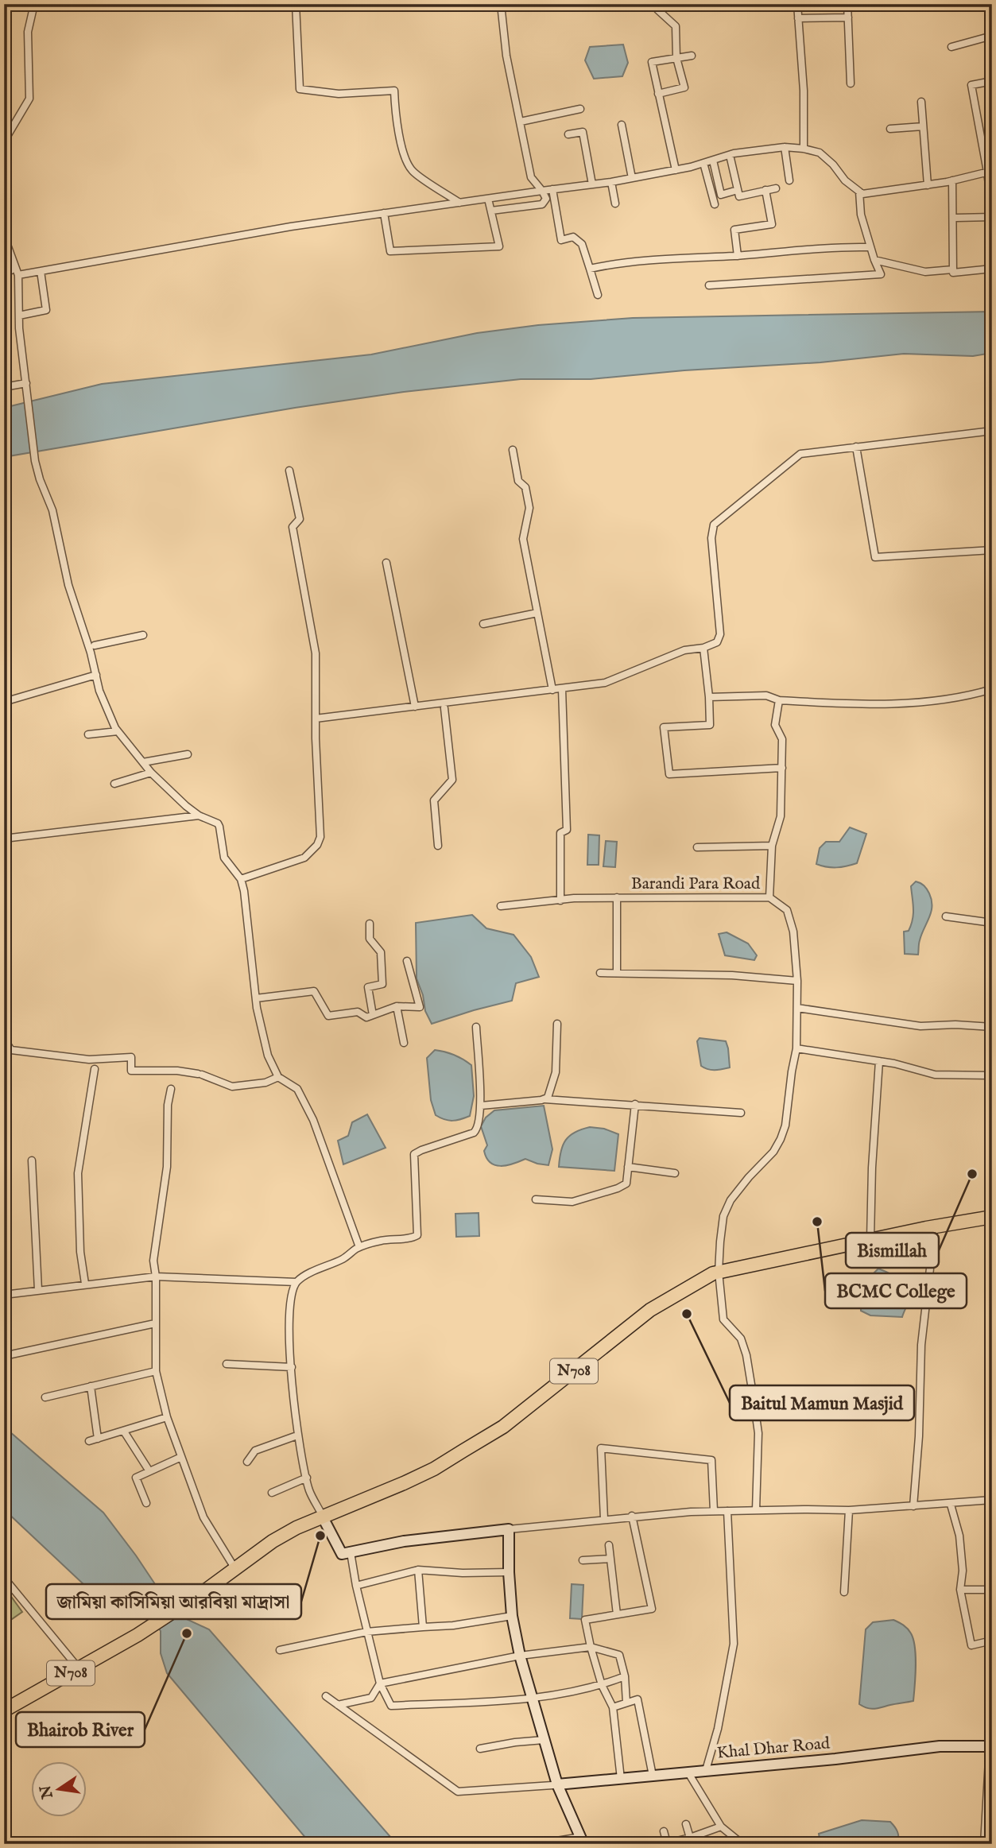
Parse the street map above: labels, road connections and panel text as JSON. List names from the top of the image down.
{
  "streets": {
    "highway": ["N708"],
    "street": ["Barandi Para Road", "Khal Dhar Road"]
  },
  "crossings": [
    ["Barandi Para Road", "N708"]
  ],
  "places": [
    "Bismillah",
    "BCMC College",
    "Baitul Mamun Masjid",
    "জামিয়া কাসিমিয়া আরবিয়া মাদ্রাসা",
    "Bhairob River"
  ],
  "north": "left"
}
